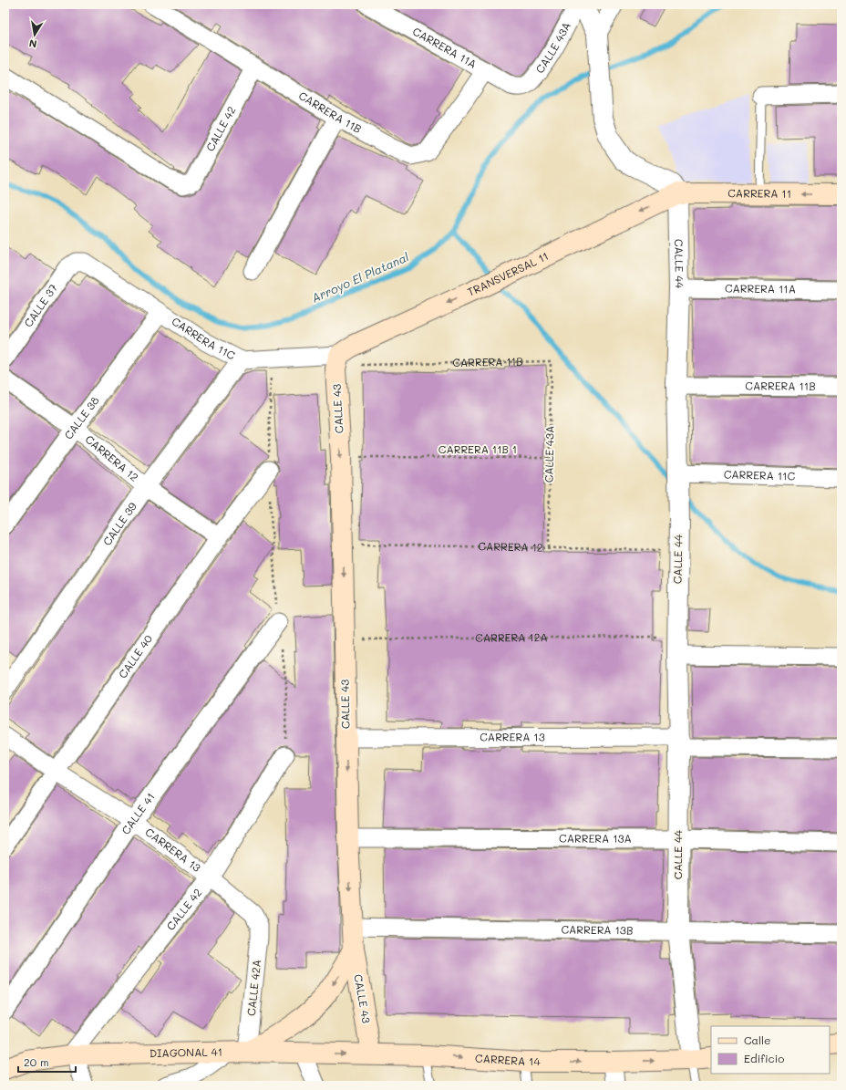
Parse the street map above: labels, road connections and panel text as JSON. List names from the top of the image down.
{
  "streets": {
    "main road": [
      "CARRERA 11",
      "TRANSVERSAL 11",
      "CALLE 43",
      "DIAGONAL 41",
      "CARRERA 14"
    ],
    "street": [
      "CARRERA 11A",
      "CALLE 43A",
      "CARRERA 11B",
      "CALLE 42",
      "CALLE 44",
      "CALLE 37",
      "CARRERA 11C",
      "CALLE 38",
      "CARRERA 12",
      "CALLE 39",
      "CALLE 40",
      "CARRERA 13",
      "CALLE 41",
      "CARRERA 13A",
      "CARRERA 13B",
      "CALLE 42A"
    ],
    "path": ["CARRERA 11B 1", "CARRERA 12A"]
  },
  "crossings": [
    ["CARRERA 11A", "CALLE 43A"],
    ["CARRERA 11A", "CARRERA 11B"],
    ["CARRERA 11A", "CALLE 44"],
    ["CALLE 43A", "CARRERA 11B"],
    ["CALLE 43A", "CARRERA 11B 1"],
    ["CALLE 43A", "CARRERA 12"],
    ["CARRERA 11B", "CALLE 42"],
    ["CARRERA 11B", "CALLE 44"],
    ["CARRERA 11B", "TRANSVERSAL 11"],
    ["CARRERA 11B", "CALLE 43"],
    ["CALLE 42", "CARRERA 13"],
    ["CALLE 42", "DIAGONAL 41"],
    ["CARRERA 11", "CALLE 44"],
    ["CARRERA 11", "TRANSVERSAL 11"],
    ["CALLE 44", "TRANSVERSAL 11"],
    ["CALLE 44", "CARRERA 11C"],
    ["CALLE 44", "CARRERA 12"],
    ["CALLE 44", "CARRERA 12A"],
    ["CALLE 44", "CARRERA 13"],
    ["CALLE 44", "CARRERA 13A"],
    ["CALLE 44", "CARRERA 13B"],
    ["CALLE 44", "CARRERA 14"],
    ["TRANSVERSAL 11", "CALLE 43"],
    ["CALLE 37", "CARRERA 11C"],
    ["CARRERA 11C", "CALLE 38"],
    ["CARRERA 11C", "CALLE 39"],
    ["CALLE 43", "CARRERA 11B 1"],
    ["CALLE 43", "CARRERA 12"],
    ["CALLE 43", "CARRERA 12A"],
    ["CALLE 43", "CARRERA 13"],
    ["CALLE 43", "CARRERA 13A"],
    ["CALLE 43", "CARRERA 13B"],
    ["CALLE 43", "CARRERA 14"],
    ["CALLE 38", "CARRERA 12"],
    ["CARRERA 12", "CALLE 39"],
    ["CARRERA 12", "CALLE 40"],
    ["CALLE 40", "CARRERA 13"],
    ["CARRERA 13", "CALLE 41"],
    ["CARRERA 13", "CALLE 42A"],
    ["CALLE 42A", "DIAGONAL 41"],
    ["DIAGONAL 41", "CARRERA 14"]
  ],
  "one_way": [
    "CARRERA 11",
    "TRANSVERSAL 11",
    "CALLE 43",
    "CARRERA 14"
  ],
  "water": ["Arroyo El Platanal"],
  "legend": ["Calle", "Edificio"],
  "scale_bar": "20 m",
  "north": "bottom"
}
